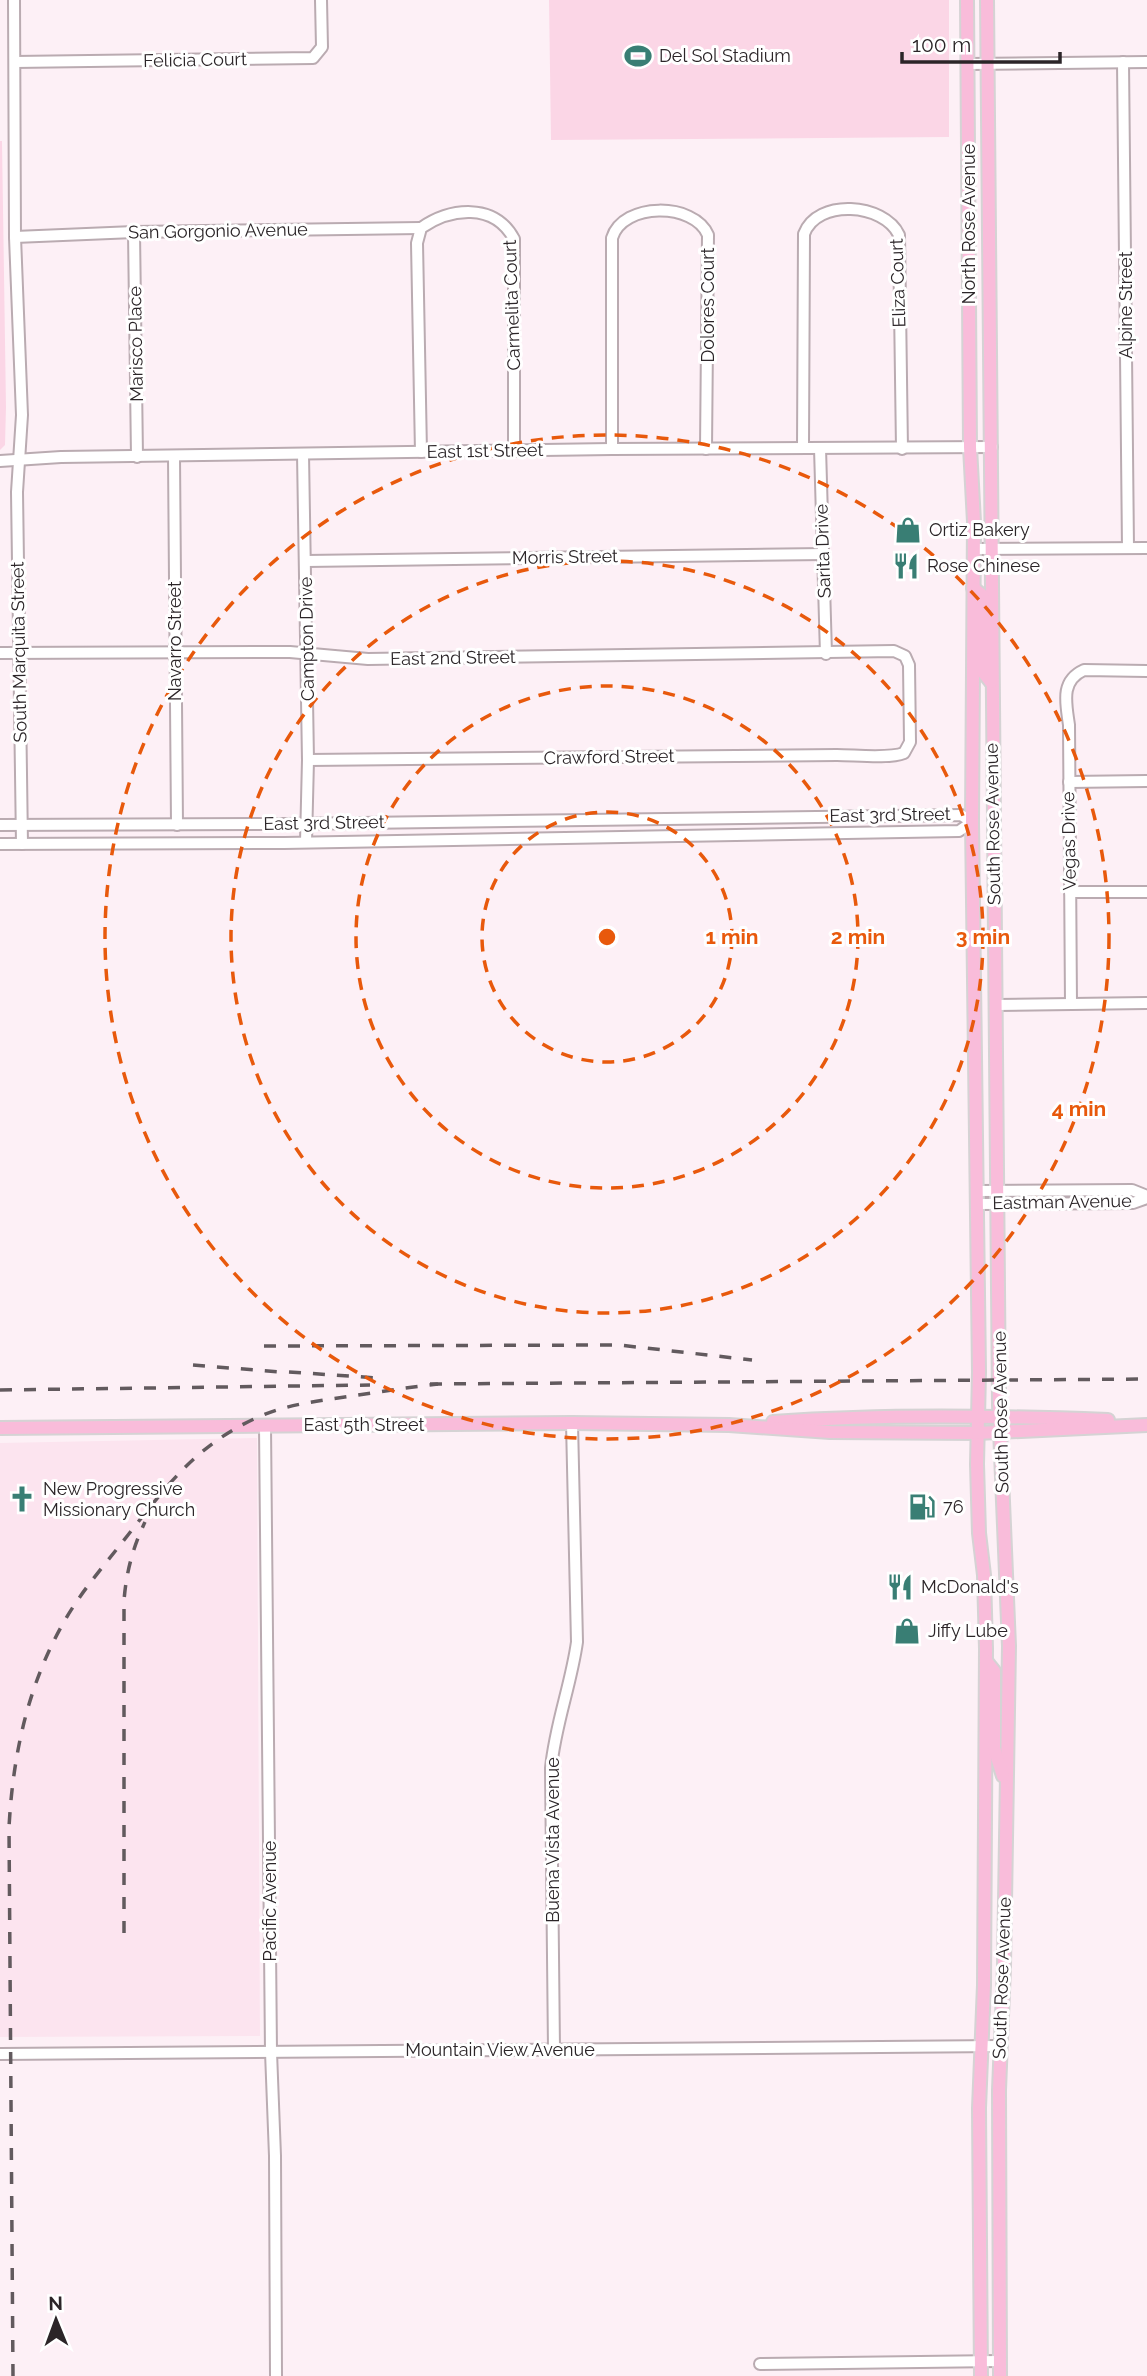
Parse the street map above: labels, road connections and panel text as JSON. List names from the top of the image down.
{
  "streets": {
    "main road": ["North Rose Avenue", "South Rose Avenue", "East 5th Street"],
    "street": [
      "Felicia Court",
      "San Gorgonio Avenue",
      "Eliza Court",
      "Carmelita Court",
      "Dolores Court",
      "Alpine Street",
      "Marisco Place",
      "East 1st Street",
      "Sarita Drive",
      "Morris Street",
      "Campton Drive",
      "Navarro Street",
      "South Marquita Street",
      "East 2nd Street",
      "Crawford Street",
      "East 3rd Street",
      "Vegas Drive",
      "Eastman Avenue",
      "Buena Vista Avenue",
      "Pacific Avenue",
      "Mountain View Avenue"
    ]
  },
  "crossings": [
    ["Felicia Court", "South Marquita Street"],
    ["North Rose Avenue", "East 1st Street"],
    ["North Rose Avenue", "South Rose Avenue"],
    ["San Gorgonio Avenue", "Carmelita Court"],
    ["San Gorgonio Avenue", "Marisco Place"],
    ["San Gorgonio Avenue", "South Marquita Street"],
    ["Eliza Court", "East 1st Street"],
    ["Carmelita Court", "East 1st Street"],
    ["Dolores Court", "East 1st Street"],
    ["Marisco Place", "East 1st Street"],
    ["East 1st Street", "Sarita Drive"],
    ["East 1st Street", "Campton Drive"],
    ["East 1st Street", "Navarro Street"],
    ["East 1st Street", "South Marquita Street"],
    ["East 1st Street", "South Rose Avenue"],
    ["Sarita Drive", "Morris Street"],
    ["Sarita Drive", "East 2nd Street"],
    ["Morris Street", "Campton Drive"],
    ["Campton Drive", "East 2nd Street"],
    ["Campton Drive", "Crawford Street"],
    ["Campton Drive", "East 3rd Street"],
    ["Navarro Street", "East 2nd Street"],
    ["Navarro Street", "East 3rd Street"],
    ["South Marquita Street", "East 2nd Street"],
    ["South Marquita Street", "East 3rd Street"],
    ["East 2nd Street", "Crawford Street"],
    ["East 3rd Street", "South Rose Avenue"],
    ["South Rose Avenue", "Eastman Avenue"],
    ["South Rose Avenue", "East 5th Street"],
    ["South Rose Avenue", "Mountain View Avenue"],
    ["East 5th Street", "Buena Vista Avenue"],
    ["East 5th Street", "Pacific Avenue"],
    ["Buena Vista Avenue", "Mountain View Avenue"],
    ["Pacific Avenue", "Mountain View Avenue"]
  ],
  "places": {
    "sports": ["Del Sol Stadium"],
    "shop": ["Ortiz Bakery", "Jiffy Lube"],
    "restaurant": ["Rose Chinese", "McDonald's"],
    "church": ["New Progressive Missionary Church"],
    "fuel station": ["76"]
  },
  "scale_bar": "100 m",
  "north": "top",
  "rings": [
    "1 min",
    "2 min",
    "3 min",
    "4 min"
  ]
}
